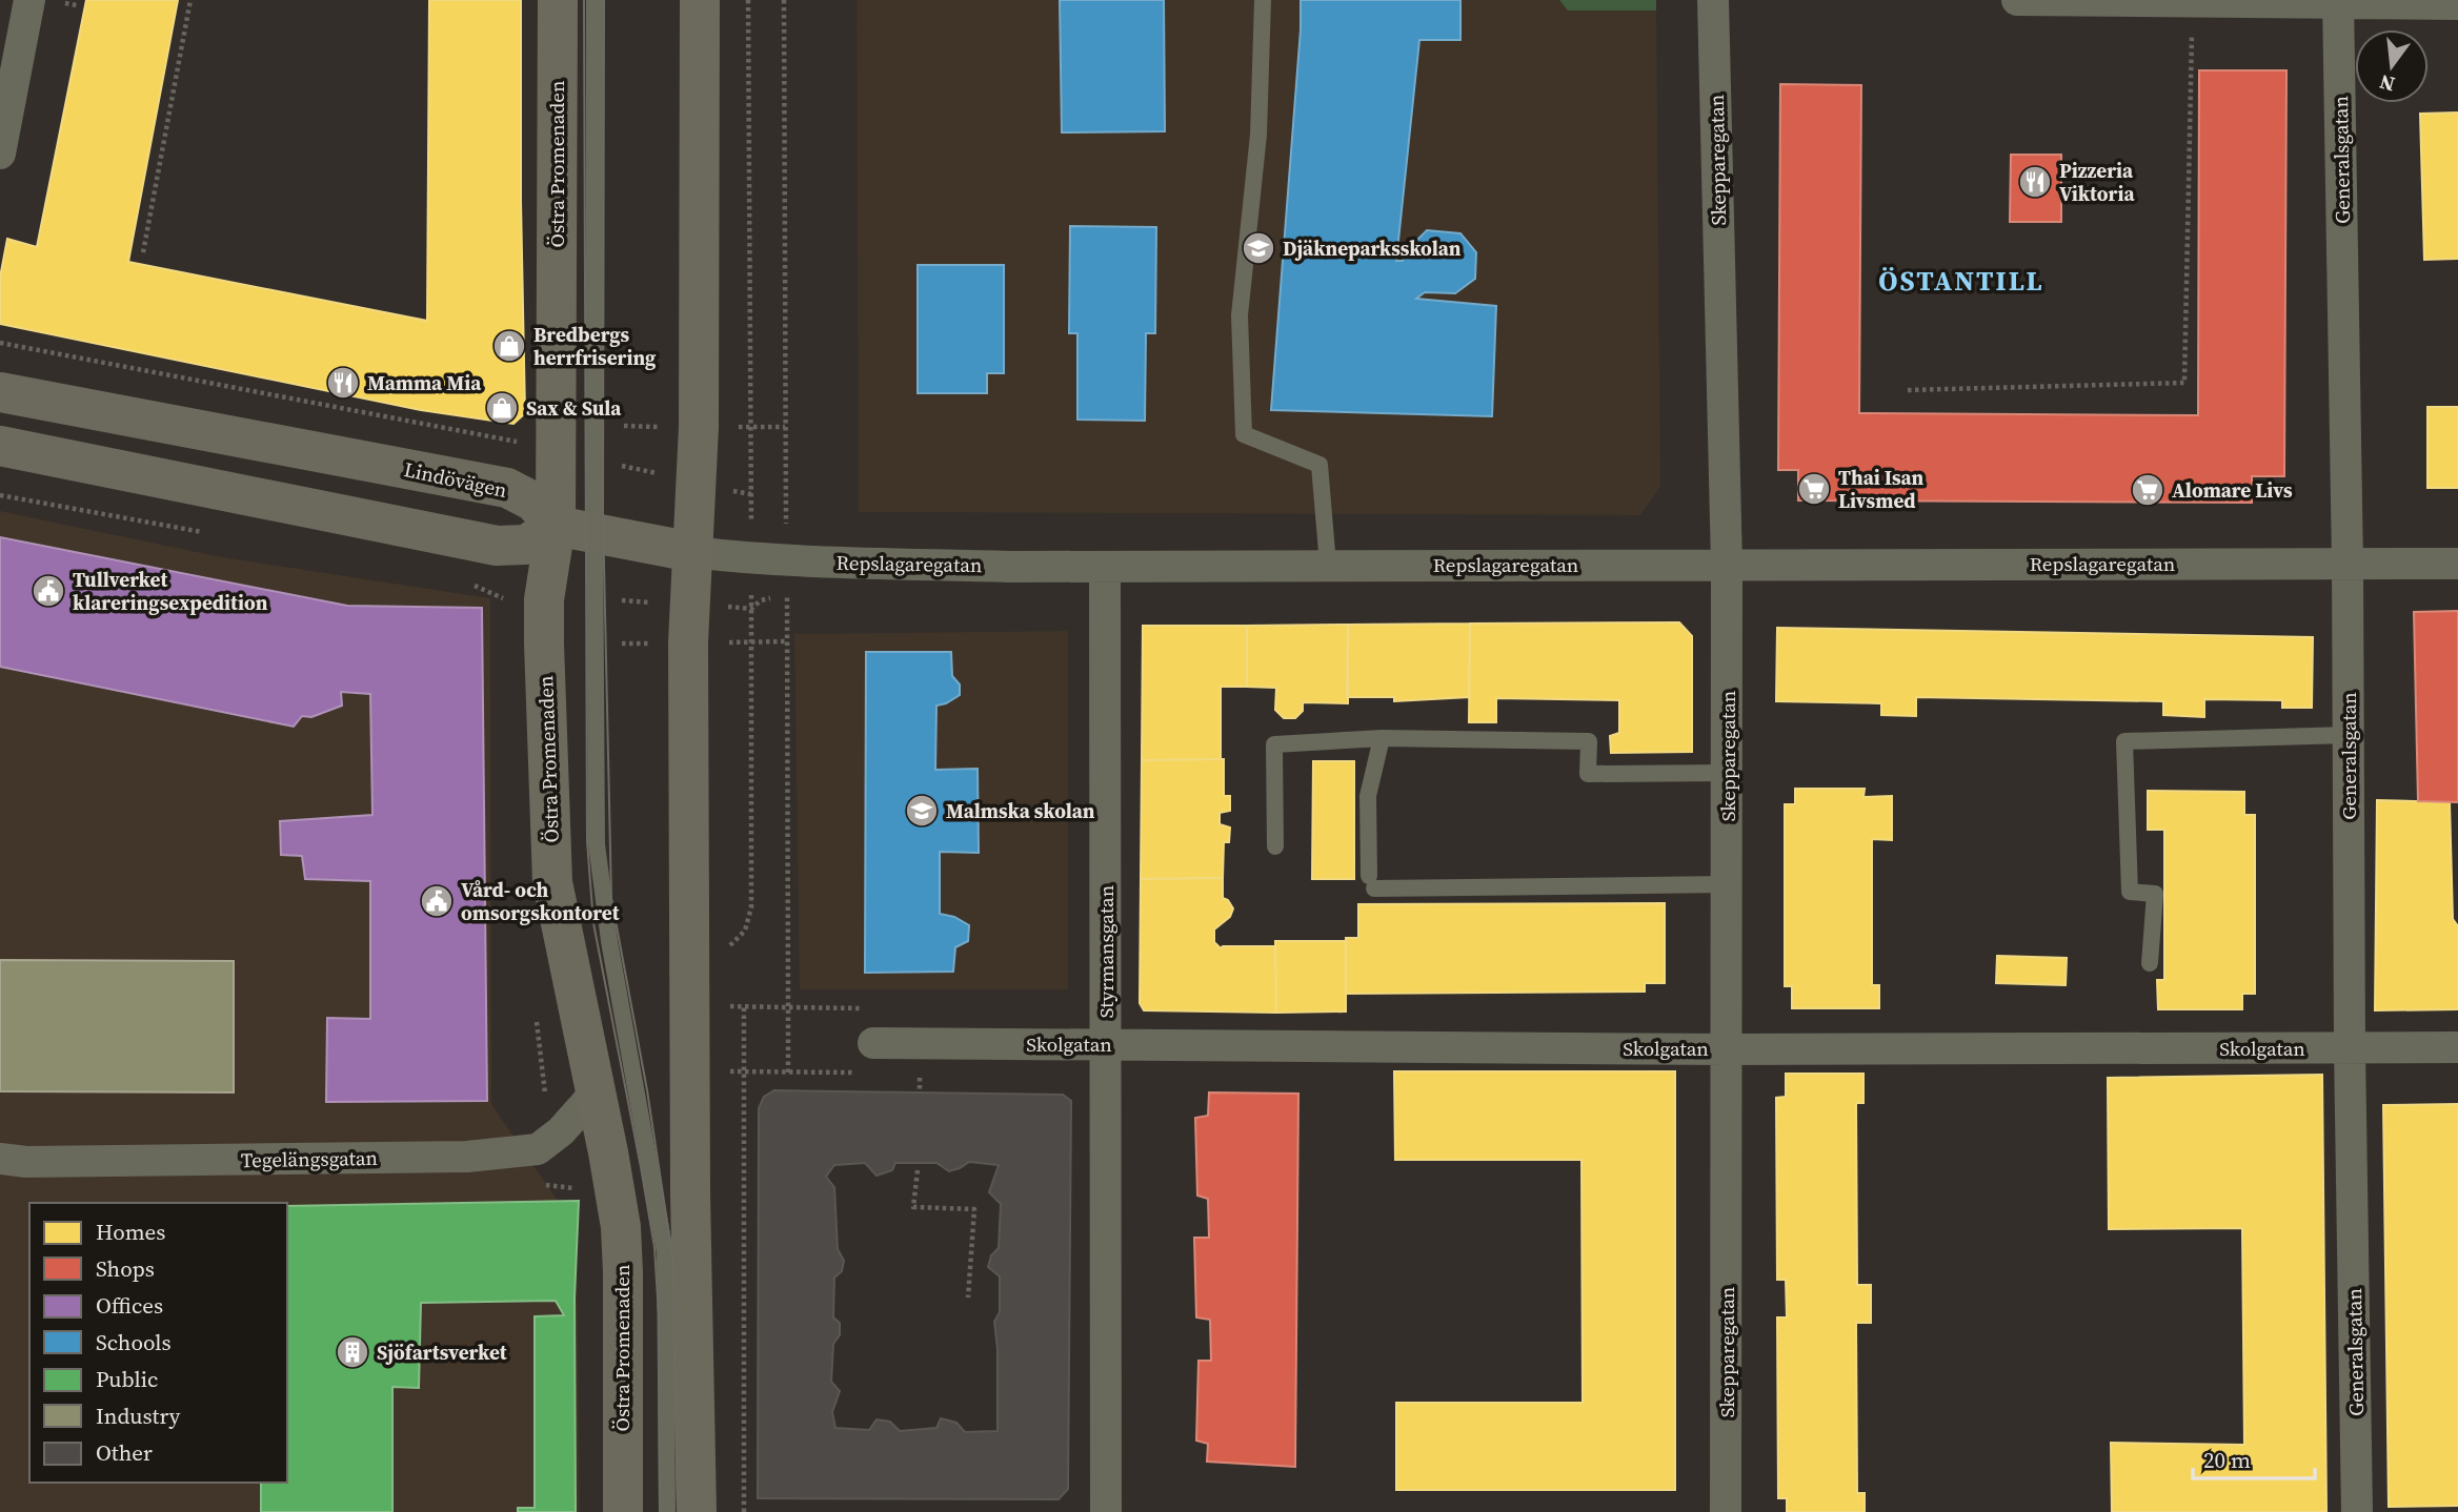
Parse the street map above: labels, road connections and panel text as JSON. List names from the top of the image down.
{
  "streets": {
    "main road": ["Östra Promenaden", "Lindövägen", "Repslagaregatan"],
    "street": [
      "Skepparegatan",
      "Generalsgatan",
      "Styrmansgatan",
      "Skolgatan",
      "Tegelängsgatan"
    ]
  },
  "crossings": [
    ["Skepparegatan", "Repslagaregatan"],
    ["Skepparegatan", "Skolgatan"],
    ["Generalsgatan", "Repslagaregatan"],
    ["Generalsgatan", "Skolgatan"],
    ["Östra Promenaden", "Lindövägen"],
    ["Östra Promenaden", "Repslagaregatan"],
    ["Östra Promenaden", "Tegelängsgatan"],
    ["Lindövägen", "Repslagaregatan"],
    ["Repslagaregatan", "Styrmansgatan"],
    ["Styrmansgatan", "Skolgatan"]
  ],
  "districts": ["ÖSTANTILL"],
  "places": {
    "restaurant": ["Pizzeria Viktoria", "Mamma Mia"],
    "school or university": ["Djäkneparksskolan", "Malmska skolan"],
    "shop": ["Bredbergs herrfrisering", "Sax & Sula"],
    "supermarket": ["Thai Isan Livsmed", "Alomare Livs"],
    "public building": ["Tullverket klareringsexpedition", "Vård- och omsorgskontoret"],
    "building": ["Sjöfartsverket"]
  },
  "legend": [
    "Homes",
    "Shops",
    "Offices",
    "Schools",
    "Public",
    "Industry",
    "Other"
  ],
  "scale_bar": "20 m",
  "north": "bottom"
}
